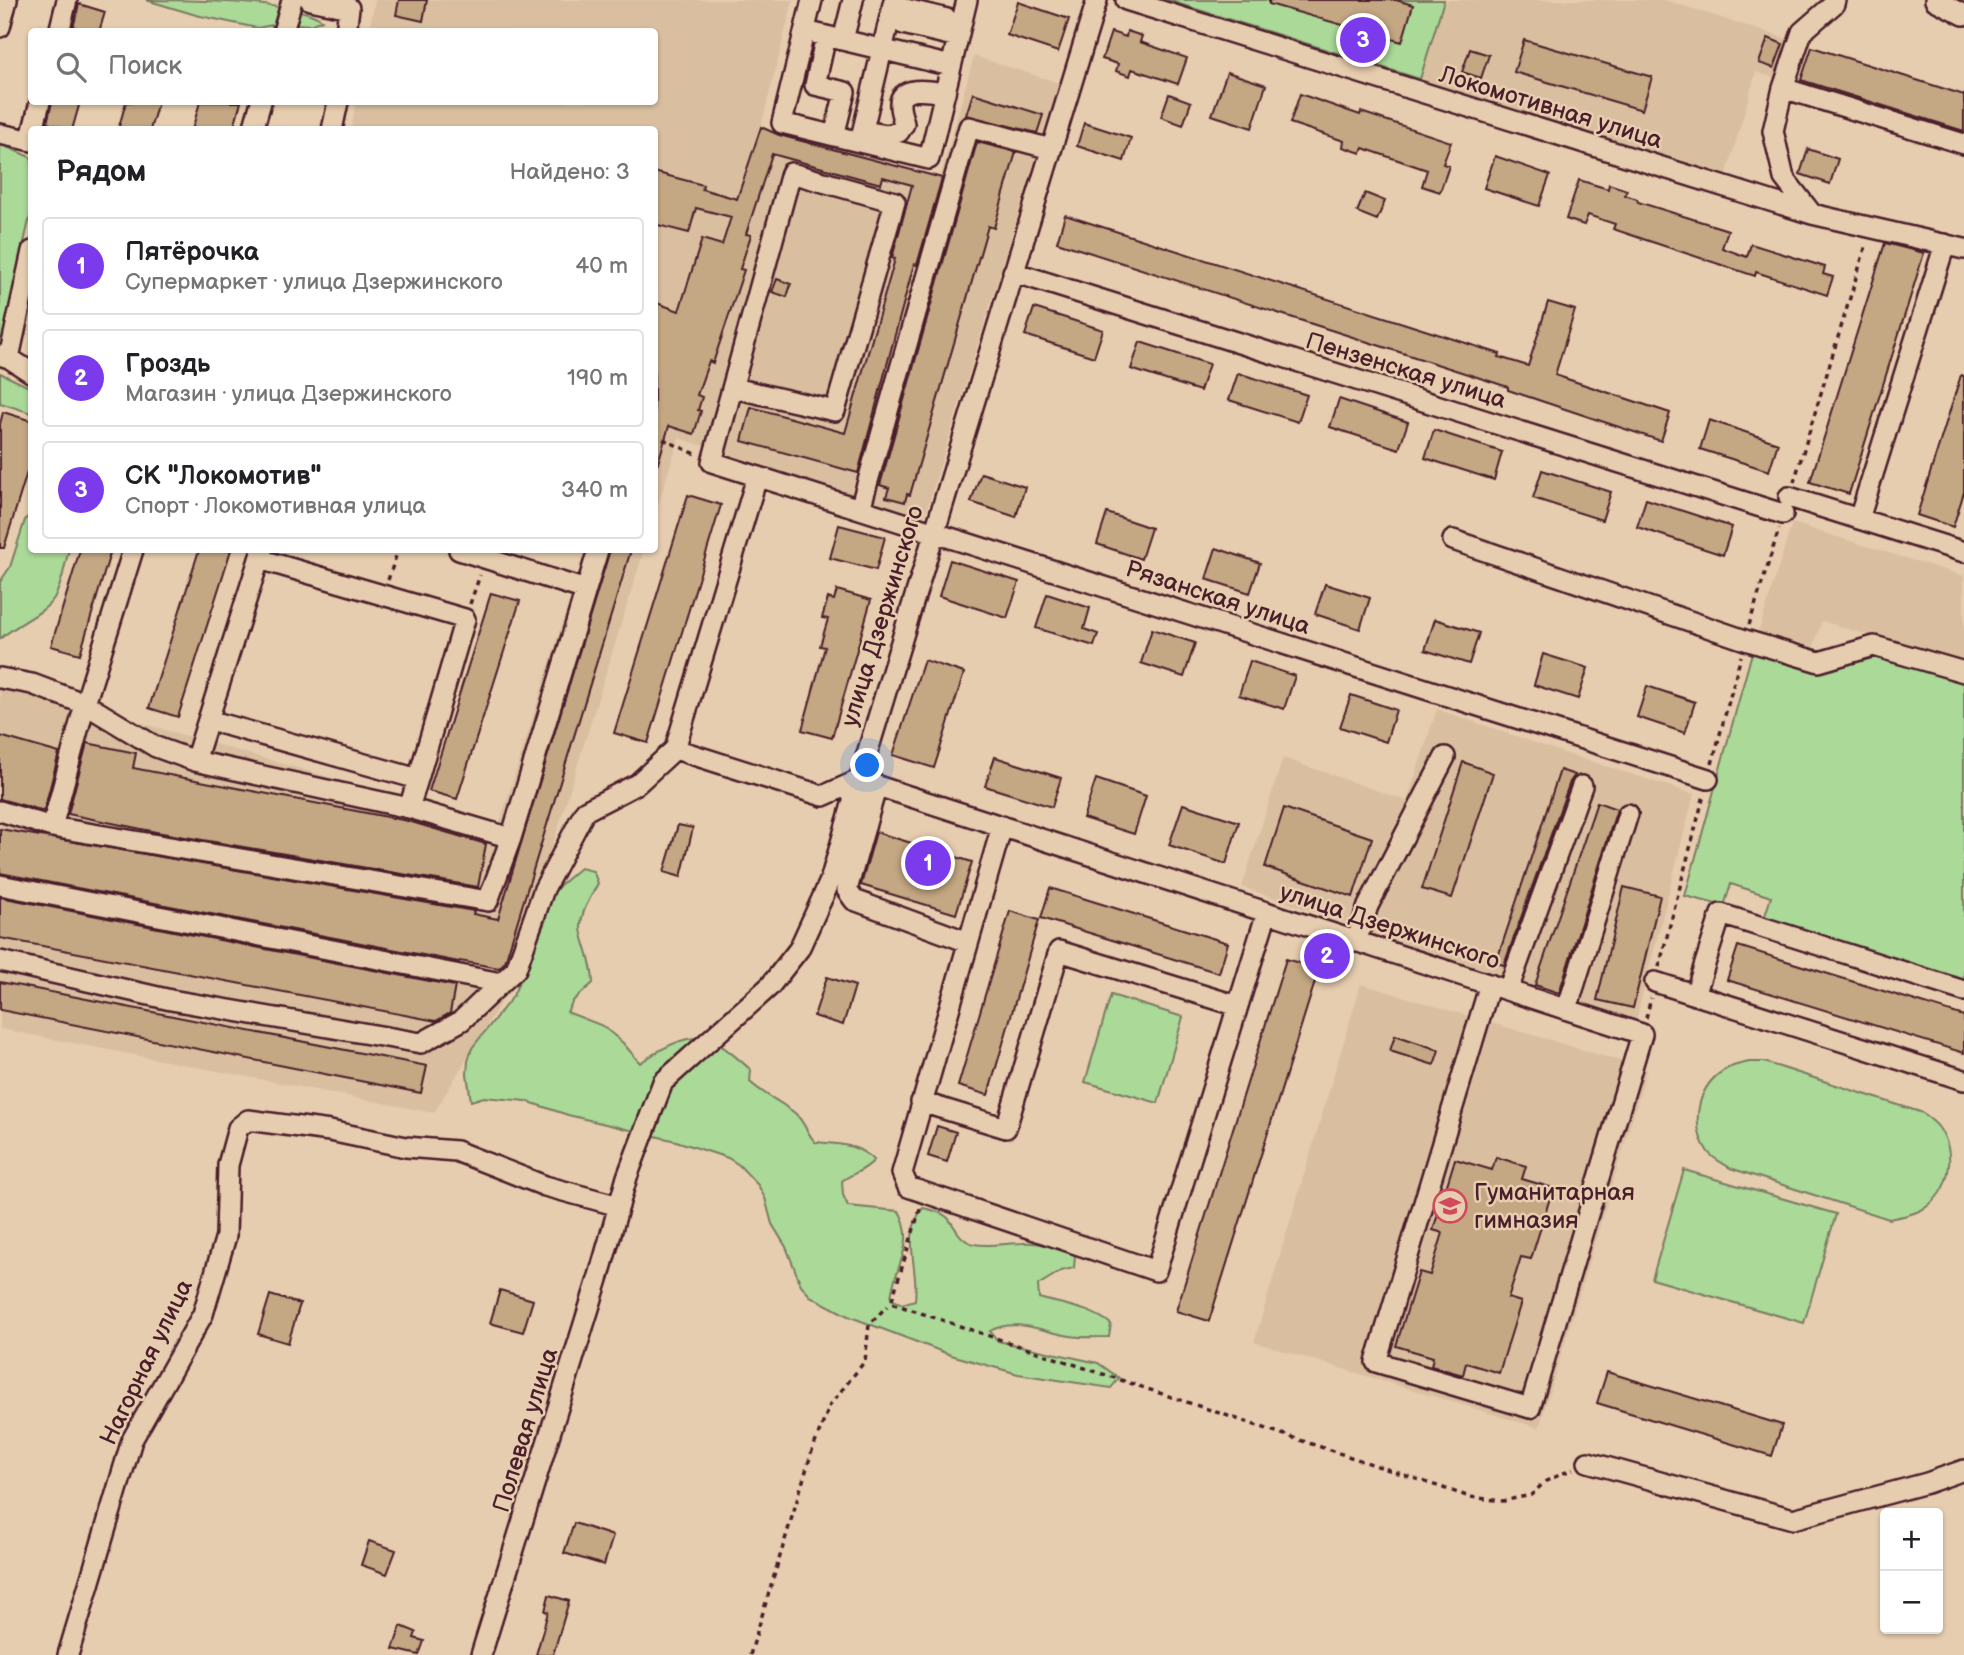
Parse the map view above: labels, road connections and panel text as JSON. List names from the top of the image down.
{
  "streets": {
    "street": [
      "Локомотивная улица",
      "Пензенская улица",
      "Рязанская улица",
      "улица Дзержинского",
      "Нагорная улица",
      "Полевая улица"
    ]
  },
  "crossings": [
    ["Пензенская улица", "улица Дзержинского"],
    ["Рязанская улица", "улица Дзержинского"],
    ["улица Дзержинского", "Полевая улица"],
    ["Нагорная улица", "Полевая улица"]
  ],
  "places": {
    "school or university": ["Гуманитарная гимназия"]
  },
  "page": {
    "pins": ["3", "1", "2"],
    "search": "Поиск",
    "heading": ["Рядом", "Найдено: 3"],
    "list": [
      {
        "mark": "1",
        "name": "Пятёрочка",
        "note": "Супермаркет · улица Дзержинского",
        "value": "40 m"
      },
      {
        "mark": "2",
        "name": "Гроздь",
        "note": "Магазин · улица Дзержинского",
        "value": "190 m"
      },
      {
        "mark": "3",
        "name": "СК \"Локомотив\"",
        "note": "Спорт · Локомотивная улица",
        "value": "340 m"
      }
    ],
    "map_buttons": ["+", "−"]
  }
}
